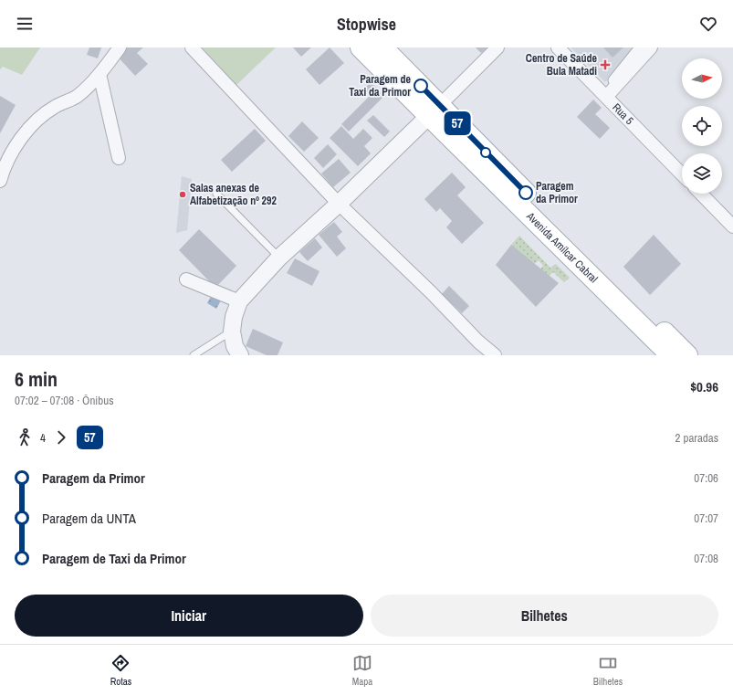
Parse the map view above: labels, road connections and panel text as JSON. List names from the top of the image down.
{
  "streets": {
    "main road": ["Avenida Amílcar Cabral"],
    "street": ["Rua 5"]
  },
  "places": {
    "health": ["Centro de Saúde Bula Matadi"],
    "other": ["Paragem de Taxi da Primor", "Paragem da Primor", "Salas anexas de Alfabetização nº 292"]
  },
  "lines": ["bus line 57"],
  "north": "right",
  "page": {
    "header": "Stopwise",
    "on_map": "57",
    "heading": ["6 min", "07:02 – 07:08 · Ônibus", "$0.96"],
    "legs": ["4", "57", "2 paradas"],
    "list": [
      {
        "name": "Paragem da Primor",
        "value": "07:06"
      },
      {
        "name": "Paragem da UNTA",
        "value": "07:07"
      },
      {
        "name": "Paragem de Taxi da Primor",
        "value": "07:08"
      }
    ],
    "buttons": ["Iniciar", "Bilhetes"],
    "tabs": ["Rotas", "Mapa", "Bilhetes"]
  }
}
